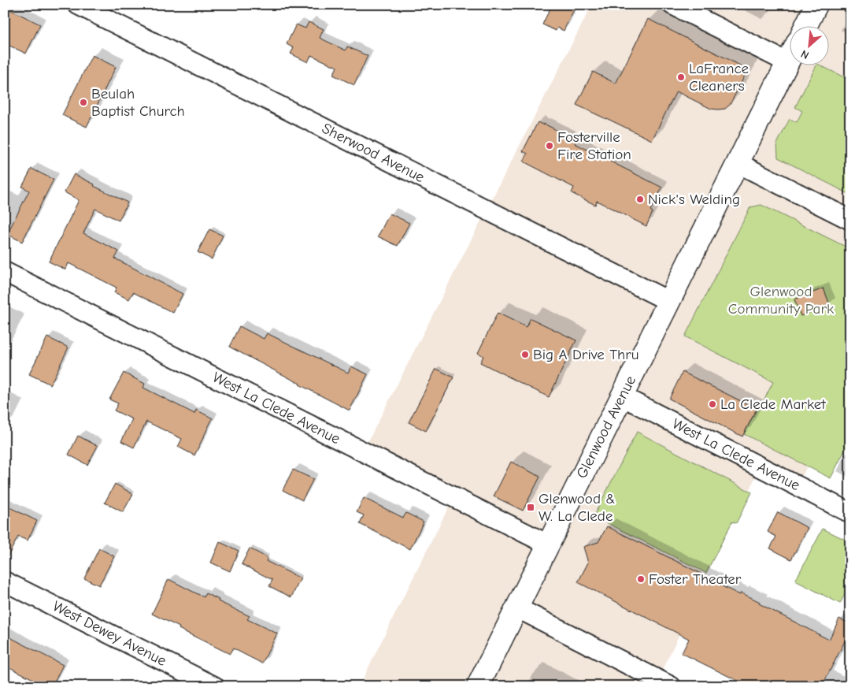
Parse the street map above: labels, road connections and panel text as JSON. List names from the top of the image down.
{
  "streets": {
    "main road": ["Glenwood Avenue"],
    "street": ["Sherwood Avenue", "West La Clede Avenue", "West Dewey Avenue"]
  },
  "crossings": [
    ["Sherwood Avenue", "Glenwood Avenue"],
    ["West La Clede Avenue", "Glenwood Avenue"]
  ],
  "parks": ["Glenwood Community Park"],
  "places": {
    "other": [
      "LaFrance Cleaners",
      "Beulah Baptist Church",
      "Fosterville Fire Station",
      "Nick's Welding",
      "Big A Drive Thru",
      "La Clede Market",
      "Foster Theater"
    ],
    "transit": ["Glenwood & W. La Clede"]
  },
  "north": "bottom left"
}
